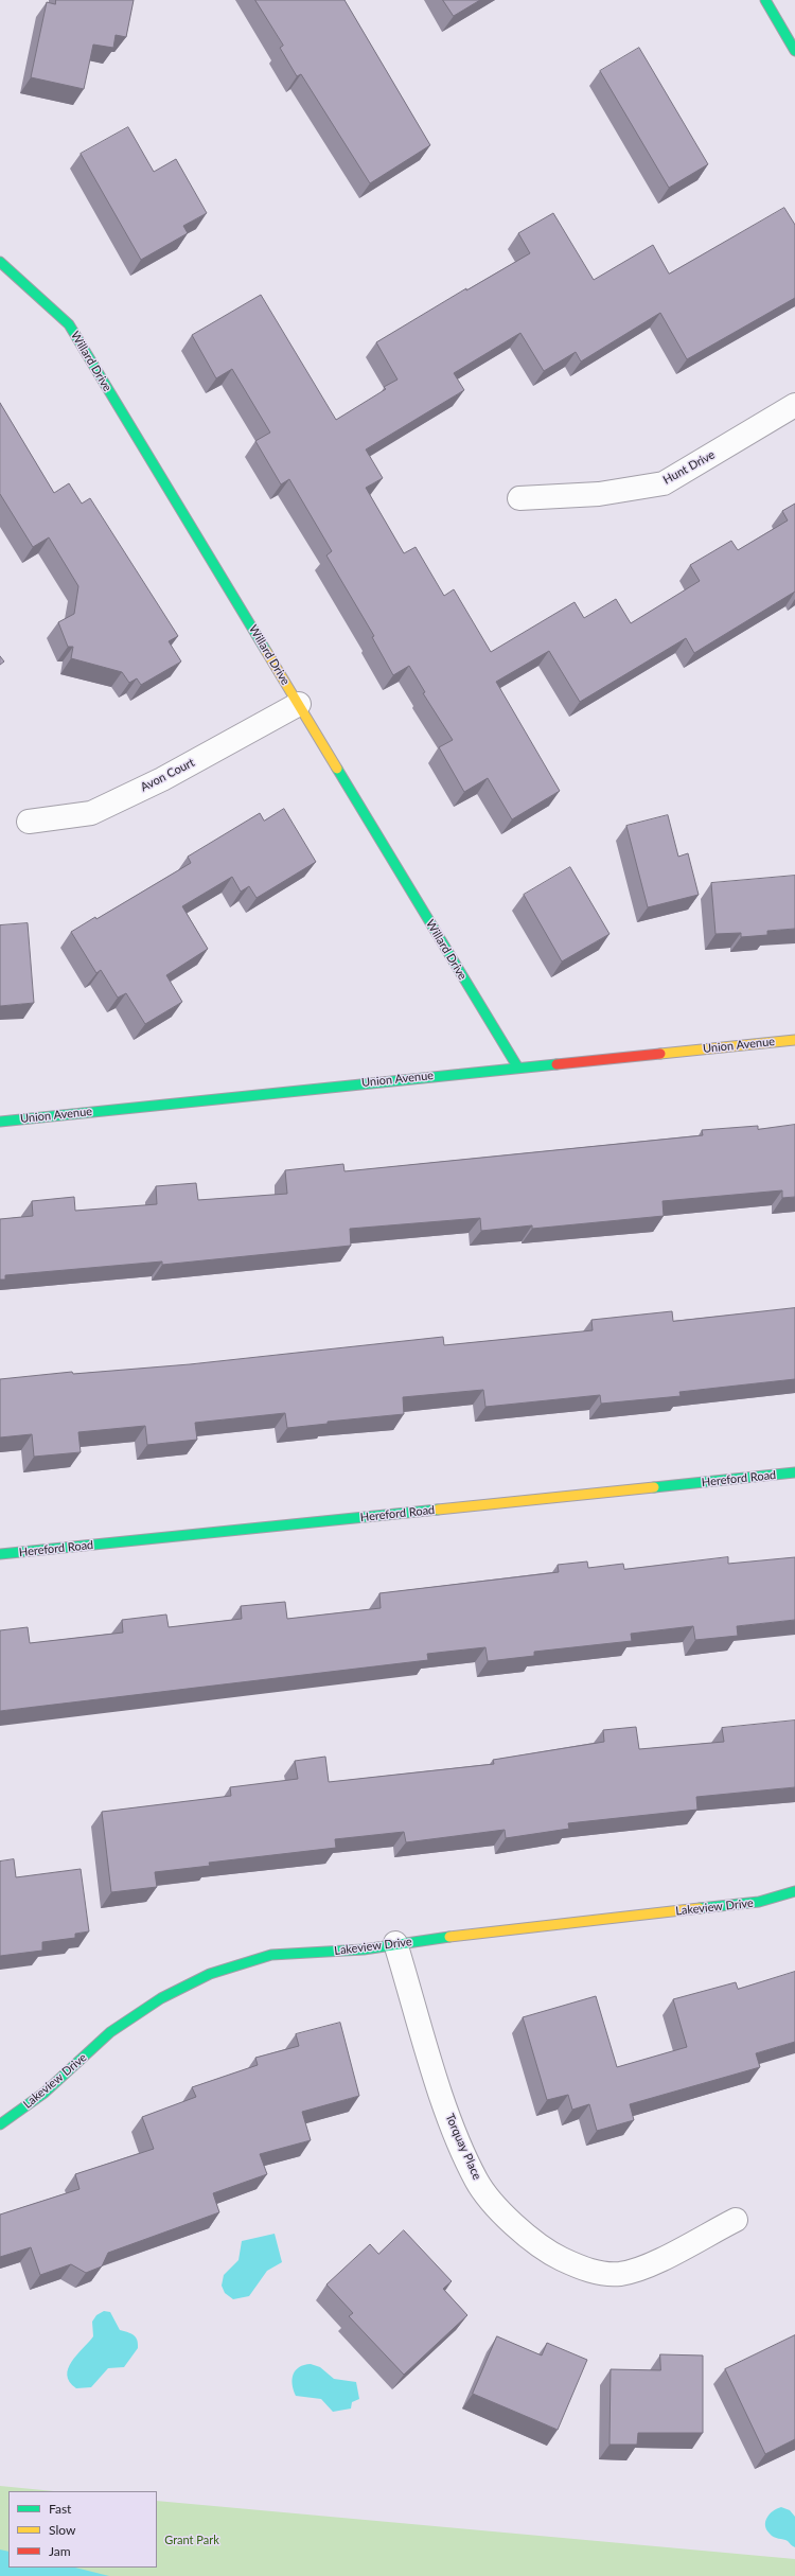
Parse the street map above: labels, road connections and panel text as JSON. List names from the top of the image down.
{
  "streets": {
    "street": [
      "Willard Drive",
      "Hunt Drive",
      "Avon Court",
      "Union Avenue",
      "Hereford Road",
      "Lakeview Drive",
      "Torquay Place"
    ]
  },
  "crossings": [
    ["Willard Drive", "Avon Court"],
    ["Willard Drive", "Union Avenue"],
    ["Lakeview Drive", "Torquay Place"]
  ],
  "parks": ["Grant Park"],
  "legend": ["Fast", "Slow", "Jam"]
}
